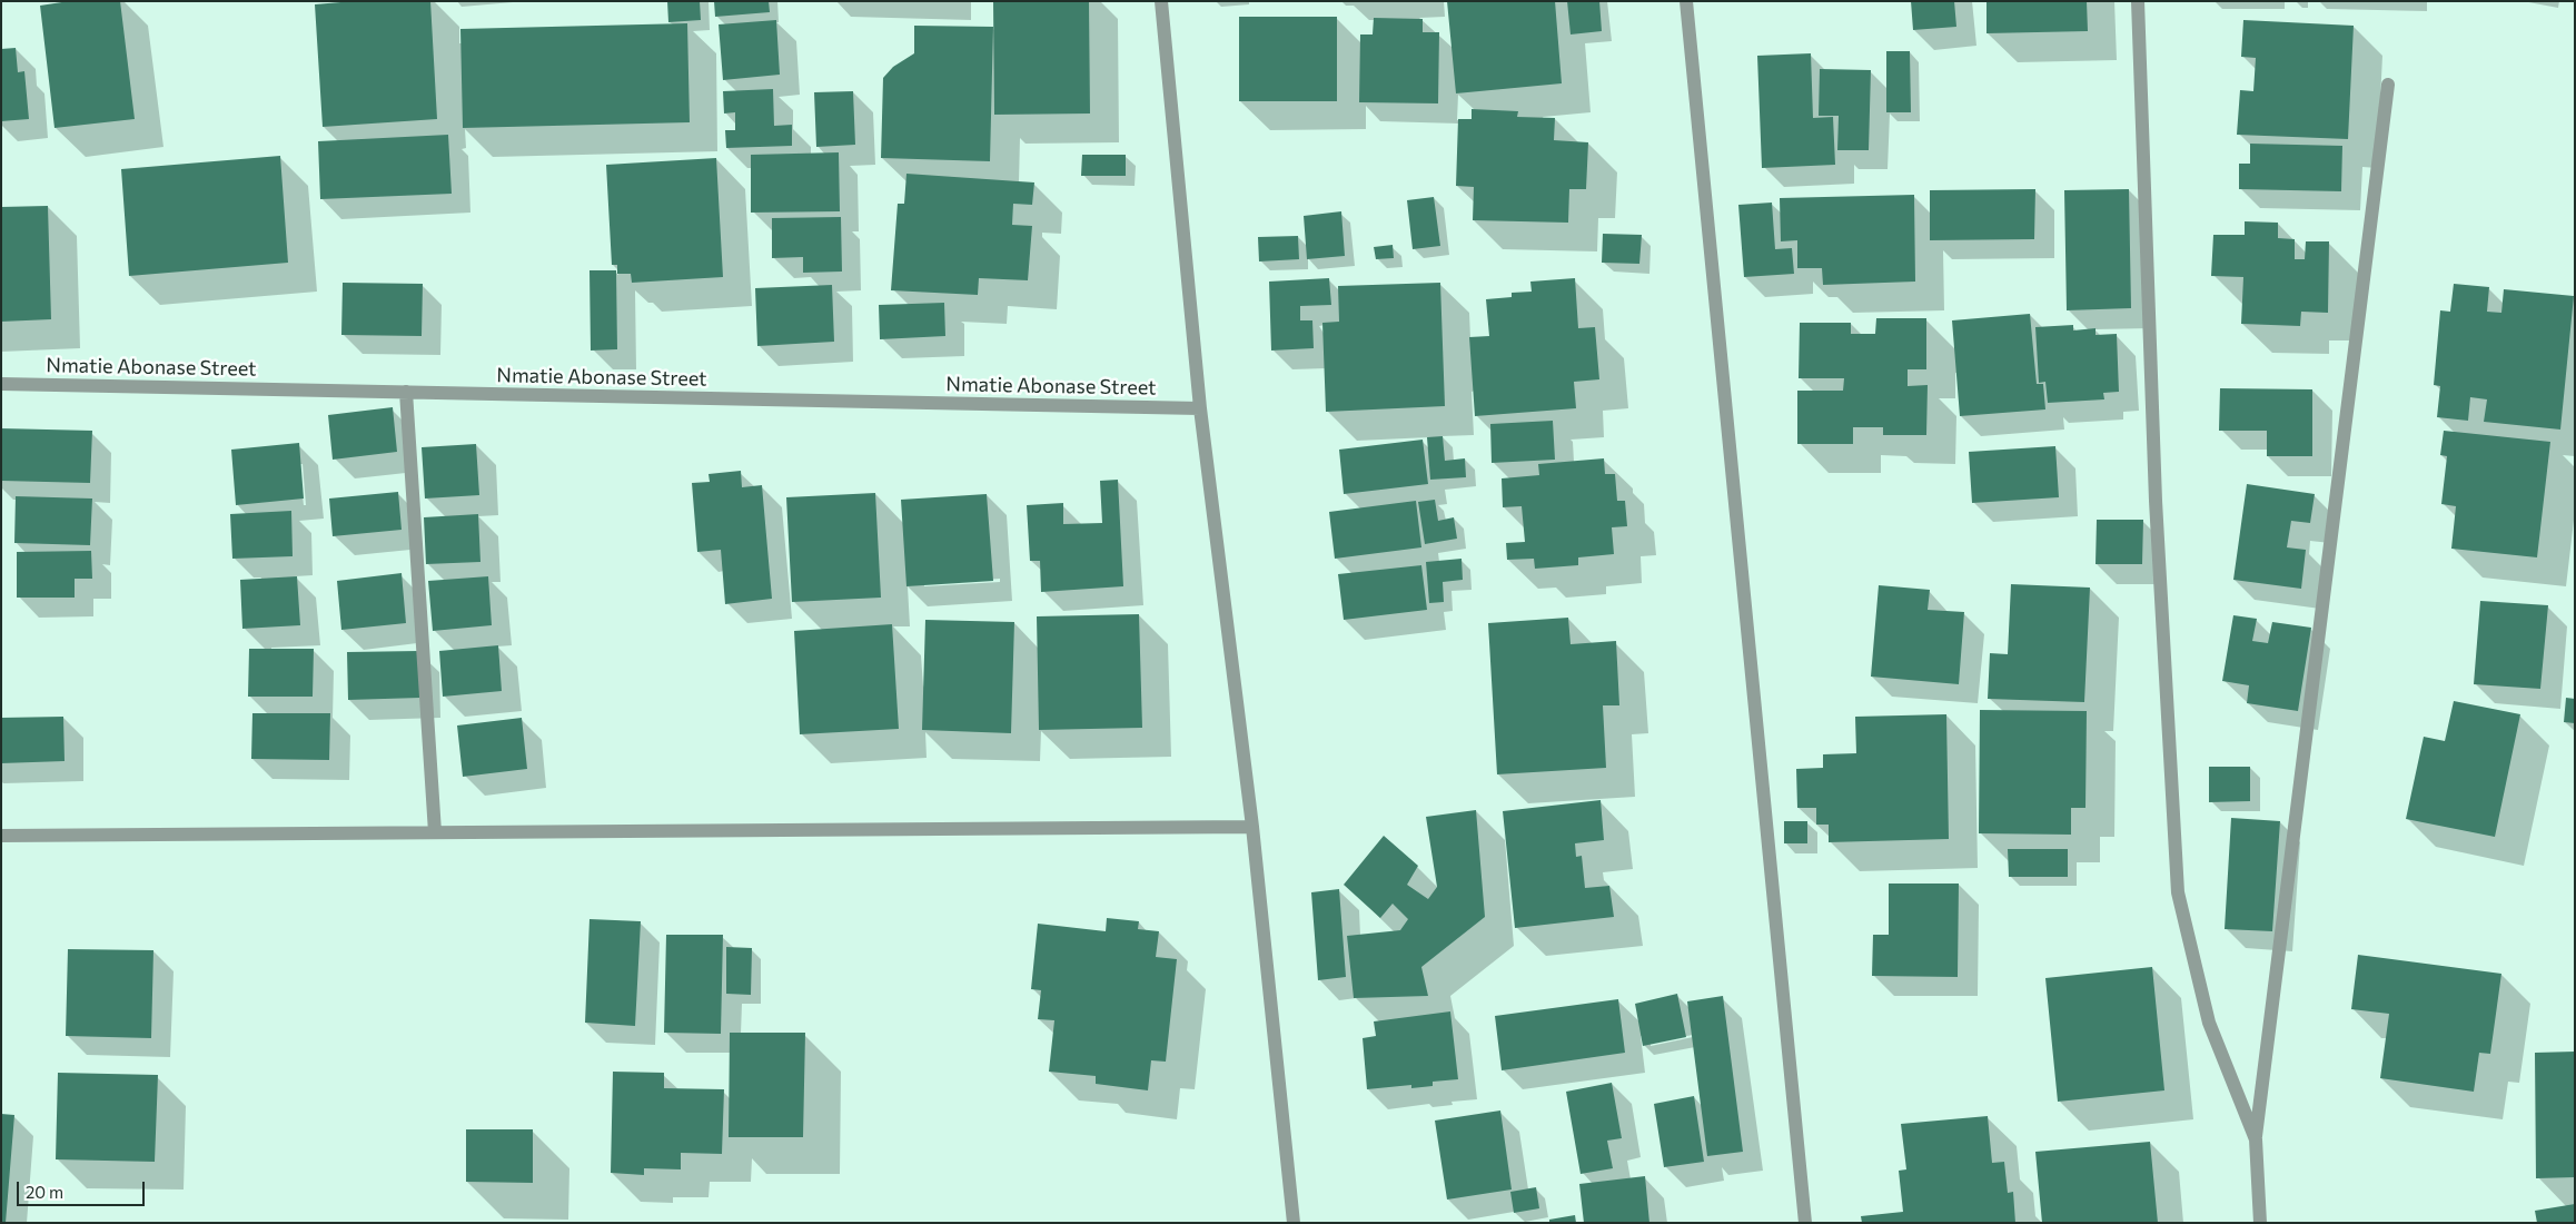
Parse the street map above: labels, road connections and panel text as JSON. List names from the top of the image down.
{
  "streets": {
    "street": ["Nmatie Abonase Street"]
  },
  "scale_bar": "20 m"
}
